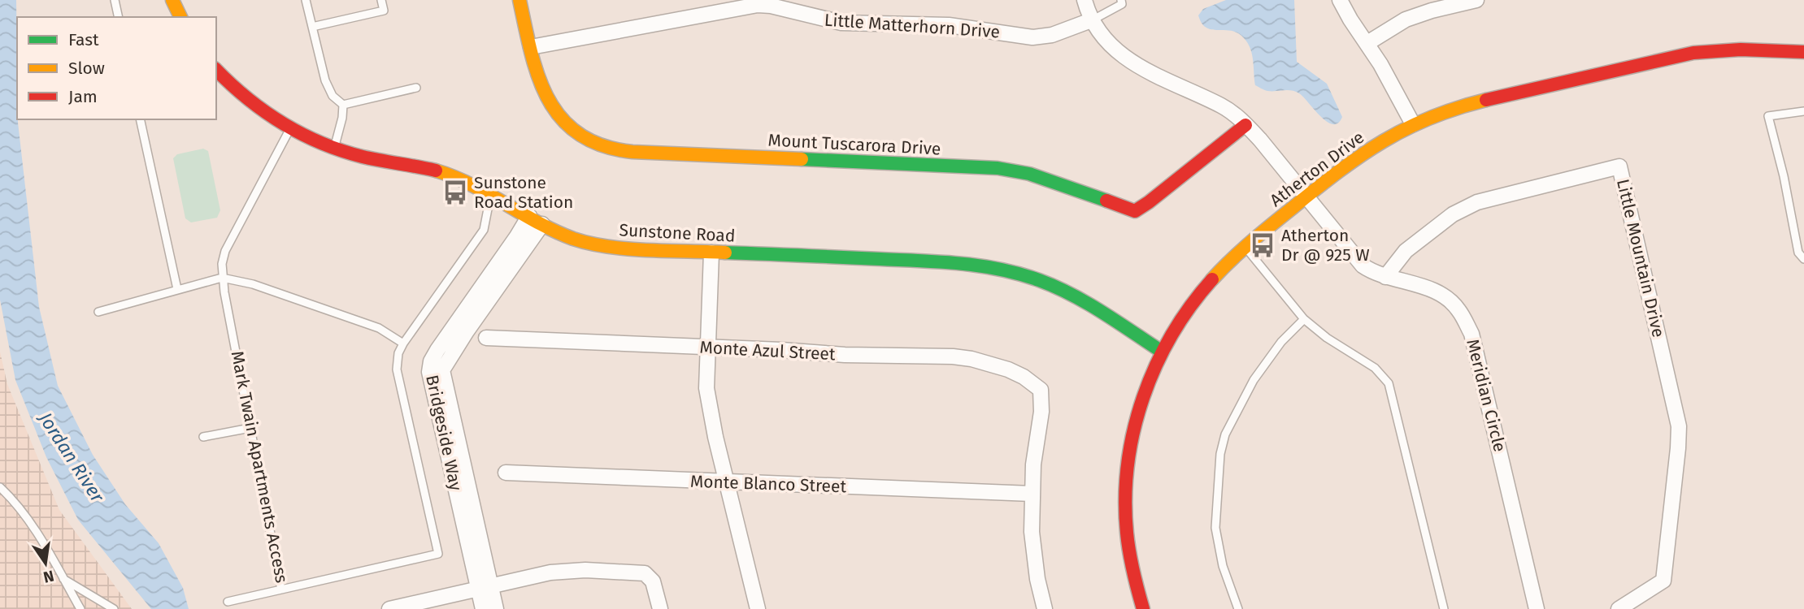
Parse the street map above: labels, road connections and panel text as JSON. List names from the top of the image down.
{
  "streets": {
    "street": [
      "Little Matterhorn Drive",
      "Mount Tuscarora Drive",
      "Atherton Drive",
      "Sunstone Road",
      "Little Mountain Drive",
      "Monte Azul Street",
      "Meridian Circle",
      "Bridgeside Way",
      "Monte Blanco Street"
    ],
    "lane": ["Mark Twain Apartments Access"]
  },
  "crossings": [
    ["Little Matterhorn Drive", "Mount Tuscarora Drive"],
    ["Little Matterhorn Drive", "Meridian Circle"],
    ["Mount Tuscarora Drive", "Meridian Circle"],
    ["Atherton Drive", "Sunstone Road"],
    ["Atherton Drive", "Meridian Circle"],
    ["Sunstone Road", "Bridgeside Way"],
    ["Sunstone Road", "Mark Twain Apartments Access"],
    ["Little Mountain Drive", "Meridian Circle"],
    ["Monte Azul Street", "Monte Blanco Street"]
  ],
  "water": ["Jordan River"],
  "places": {
    "bus stop": ["Sunstone Road Station", "Atherton Dr @ 925 W"]
  },
  "legend": ["Fast", "Slow", "Jam"],
  "north": "bottom"
}
